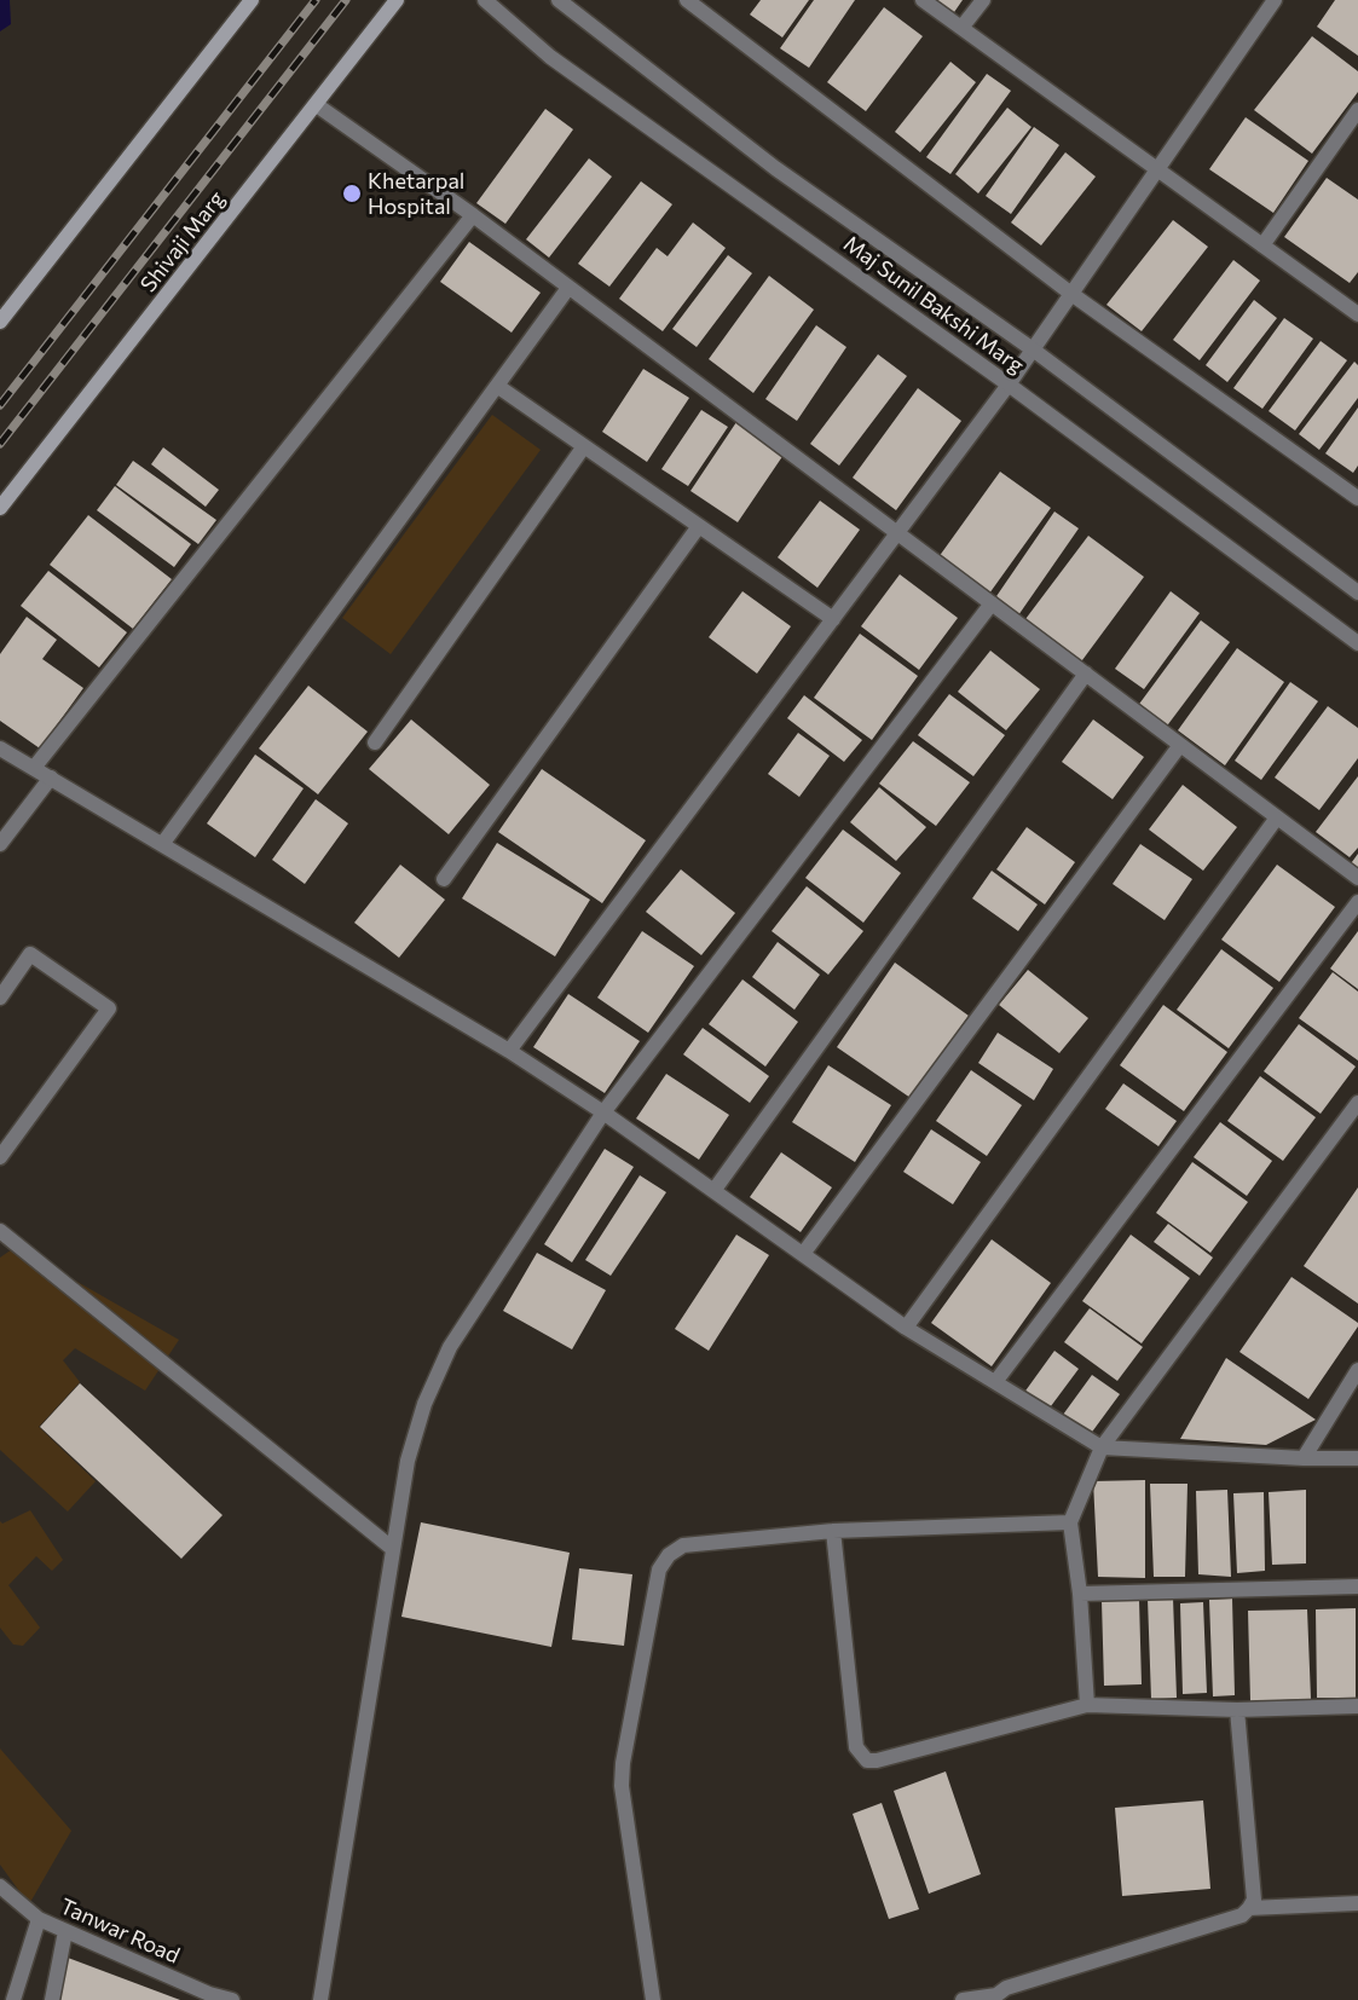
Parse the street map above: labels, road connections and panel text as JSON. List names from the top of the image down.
{
  "streets": {
    "main road": ["Shivaji Marg"],
    "street": ["Maj Sunil Bakshi Marg", "Tanwar Road"]
  },
  "places": ["Khetarpal Hospital"]
}
